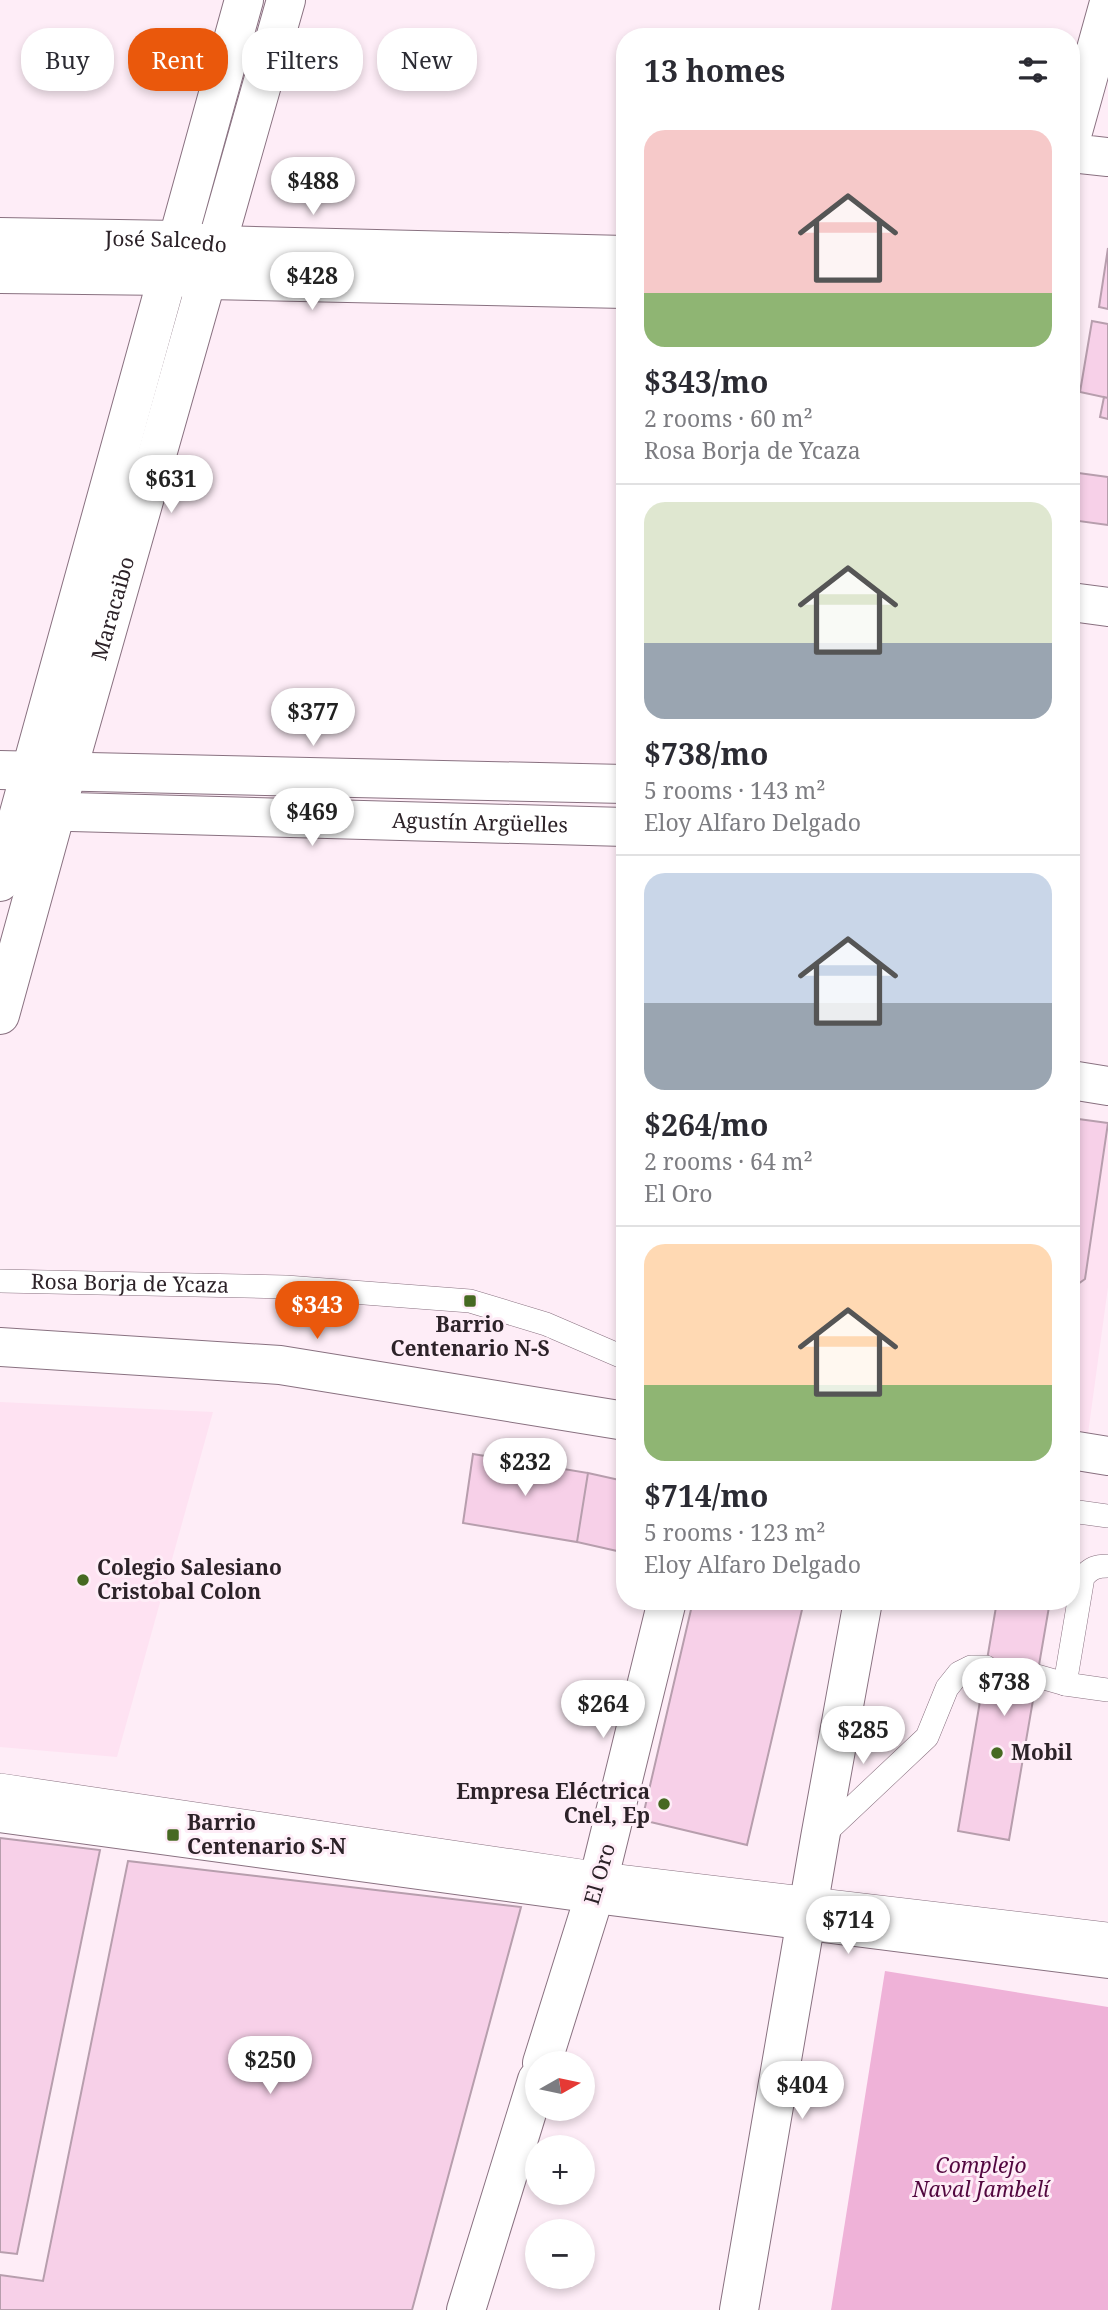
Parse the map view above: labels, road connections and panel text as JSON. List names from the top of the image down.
{
  "streets": {
    "street": [
      "José Salcedo",
      "Maracaibo",
      "Agustín Argüelles",
      "El Oro"
    ],
    "lane": ["Rosa Borja de Ycaza"]
  },
  "crossings": [
    ["José Salcedo", "Maracaibo"],
    ["Maracaibo", "Agustín Argüelles"]
  ],
  "parks": ["Complejo Naval Jambelí"],
  "places": {
    "transit": ["Barrio Centenario N-S", "Barrio Centenario S-N"],
    "other": ["Colegio Salesiano Cristobal Colon", "Mobil", "Empresa Eléctrica Cnel, Ep"]
  },
  "north": "right",
  "page": {
    "chip": [
      "Buy",
      "Rent",
      "Filters",
      "New"
    ],
    "heading": "13 homes",
    "list": [
      {
        "name": "$343/mo",
        "note": "2 rooms · 60 m² · Rosa Borja de Ycaza"
      },
      {
        "name": "$738/mo",
        "note": "5 rooms · 143 m² · Eloy Alfaro Delgado"
      },
      {
        "name": "$264/mo",
        "note": "2 rooms · 64 m² · El Oro"
      },
      {
        "name": "$714/mo",
        "note": "5 rooms · 123 m² · Eloy Alfaro Delgado"
      }
    ],
    "price": [
      "$488",
      "$428",
      "$631",
      "$377",
      "$469",
      "$343",
      "$232",
      "$738",
      "$264",
      "$285",
      "$714",
      "$250",
      "$404"
    ],
    "map_buttons": ["+", "−"]
  }
}
